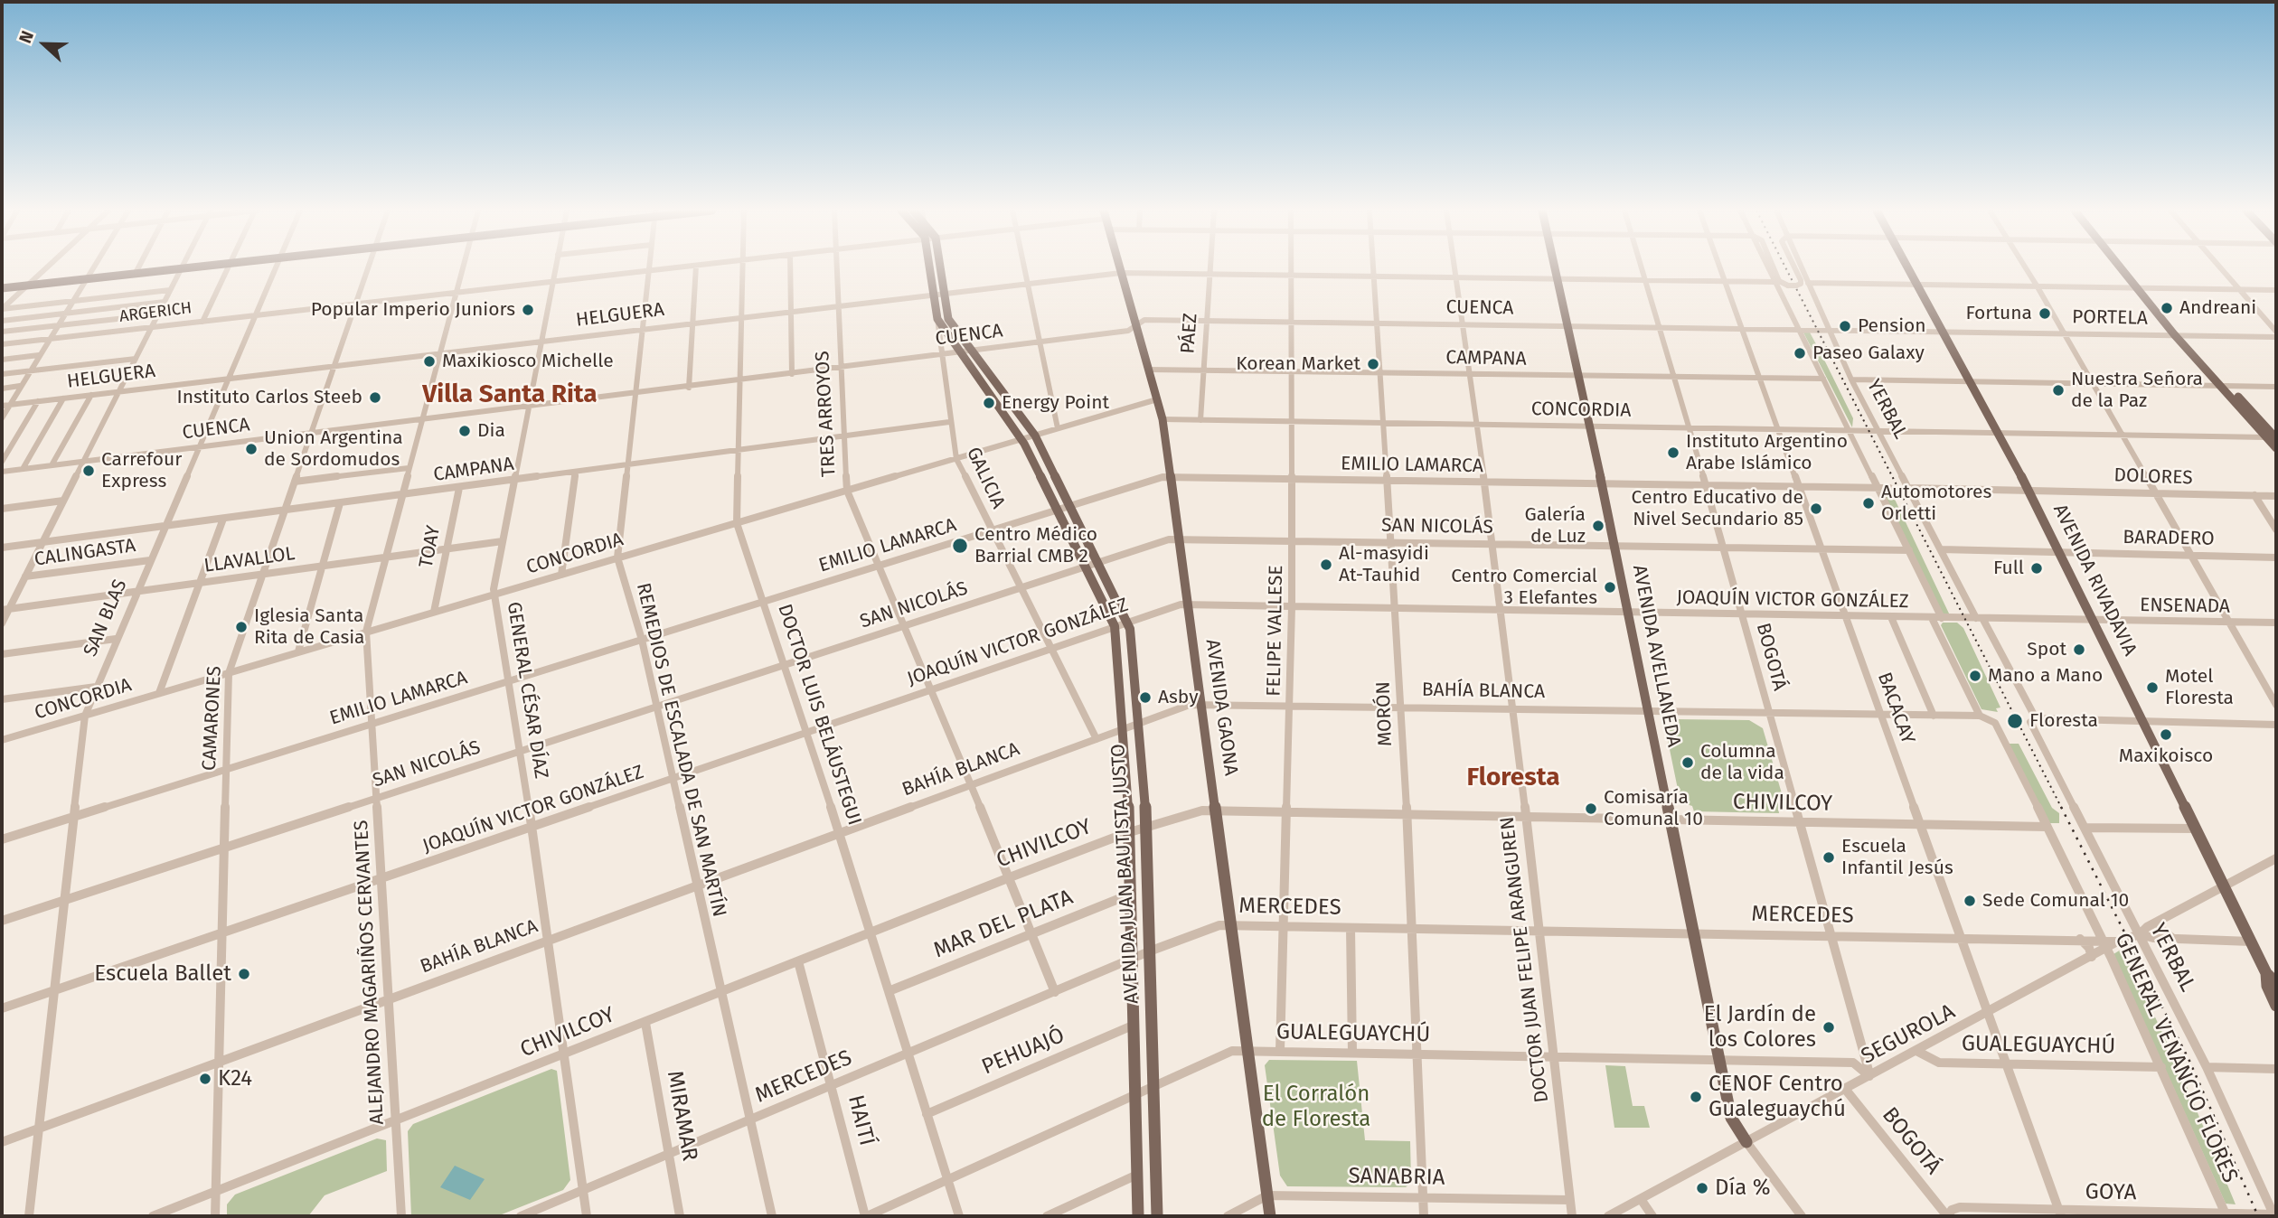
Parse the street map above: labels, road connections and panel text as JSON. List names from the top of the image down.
{
  "streets": {
    "main road": [
      "AVENIDA RIVADAVIA",
      "AVENIDA AVELLANEDA",
      "AVENIDA GAONA",
      "AVENIDA JUAN BAUTISTA JUSTO"
    ],
    "street": [
      "CUENCA",
      "ARGERICH",
      "HELGUERA",
      "PORTELA",
      "PÁEZ",
      "CAMPANA",
      "YERBAL",
      "CONCORDIA",
      "TRES ARROYOS",
      "EMILIO LAMARCA",
      "DOLORES",
      "GALICIA",
      "SAN NICOLÁS",
      "BARADERO",
      "TOAY",
      "CALINGASTA",
      "LLAVALLOL",
      "JOAQUÍN VICTOR GONZÁLEZ",
      "ENSENADA",
      "SAN BLAS",
      "FELIPE VALLESE",
      "BOGOTÁ",
      "GENERAL CÉSAR DÍAZ",
      "BAHÍA BLANCA",
      "BACACAY",
      "MORÓN",
      "DOCTOR LUIS BELÁUSTEGUI",
      "CAMARONES",
      "REMEDIOS DE ESCALADA DE SAN MARTÍN",
      "CHIVILCOY",
      "MERCEDES",
      "MAR DEL PLATA",
      "DOCTOR JUAN FELIPE ARANGUREN",
      "ALEJANDRO MAGARIÑOS CERVANTES",
      "GUALEGUAYCHÚ",
      "SEGUROLA",
      "PEHUAJÓ",
      "GENERAL VENANCIO FLORES",
      "MIRAMAR",
      "HAITÍ",
      "SANABRIA",
      "GOYA"
    ]
  },
  "crossings": [
    ["CUENCA", "PORTELA"],
    ["CUENCA", "PÁEZ"],
    ["CUENCA", "YERBAL"],
    ["CUENCA", "TRES ARROYOS"],
    ["CUENCA", "GALICIA"],
    ["CUENCA", "AVENIDA RIVADAVIA"],
    ["CUENCA", "SAN BLAS"],
    ["CUENCA", "FELIPE VALLESE"],
    ["CUENCA", "AVENIDA AVELLANEDA"],
    ["CUENCA", "BOGOTÁ"],
    ["CUENCA", "GENERAL CÉSAR DÍAZ"],
    ["CUENCA", "AVENIDA GAONA"],
    ["CUENCA", "BACACAY"],
    ["CUENCA", "MORÓN"],
    ["CUENCA", "DOCTOR LUIS BELÁUSTEGUI"],
    ["CUENCA", "CAMARONES"],
    ["CUENCA", "REMEDIOS DE ESCALADA DE SAN MARTÍN"],
    ["CUENCA", "AVENIDA JUAN BAUTISTA JUSTO"],
    ["CUENCA", "DOCTOR JUAN FELIPE ARANGUREN"],
    ["CUENCA", "ALEJANDRO MAGARIÑOS CERVANTES"],
    ["ARGERICH", "SAN BLAS"],
    ["ARGERICH", "GENERAL CÉSAR DÍAZ"],
    ["ARGERICH", "CAMARONES"],
    ["ARGERICH", "REMEDIOS DE ESCALADA DE SAN MARTÍN"],
    ["ARGERICH", "ALEJANDRO MAGARIÑOS CERVANTES"],
    ["HELGUERA", "PÁEZ"],
    ["HELGUERA", "TRES ARROYOS"],
    ["HELGUERA", "SAN BLAS"],
    ["HELGUERA", "FELIPE VALLESE"],
    ["HELGUERA", "AVENIDA AVELLANEDA"],
    ["HELGUERA", "BOGOTÁ"],
    ["HELGUERA", "GENERAL CÉSAR DÍAZ"],
    ["HELGUERA", "AVENIDA GAONA"],
    ["HELGUERA", "BACACAY"],
    ["HELGUERA", "MORÓN"],
    ["HELGUERA", "DOCTOR LUIS BELÁUSTEGUI"],
    ["HELGUERA", "CAMARONES"],
    ["HELGUERA", "REMEDIOS DE ESCALADA DE SAN MARTÍN"],
    ["HELGUERA", "AVENIDA JUAN BAUTISTA JUSTO"],
    ["HELGUERA", "DOCTOR JUAN FELIPE ARANGUREN"],
    ["HELGUERA", "ALEJANDRO MAGARIÑOS CERVANTES"],
    ["PORTELA", "AVENIDA RIVADAVIA"],
    ["PÁEZ", "CAMPANA"],
    ["PÁEZ", "CONCORDIA"],
    ["CAMPANA", "TRES ARROYOS"],
    ["CAMPANA", "GALICIA"],
    ["CAMPANA", "TOAY"],
    ["CAMPANA", "SAN BLAS"],
    ["CAMPANA", "FELIPE VALLESE"],
    ["CAMPANA", "AVENIDA AVELLANEDA"],
    ["CAMPANA", "BOGOTÁ"],
    ["CAMPANA", "GENERAL CÉSAR DÍAZ"],
    ["CAMPANA", "AVENIDA GAONA"],
    ["CAMPANA", "BACACAY"],
    ["CAMPANA", "MORÓN"],
    ["CAMPANA", "DOCTOR LUIS BELÁUSTEGUI"],
    ["CAMPANA", "CAMARONES"],
    ["CAMPANA", "REMEDIOS DE ESCALADA DE SAN MARTÍN"],
    ["CAMPANA", "DOCTOR JUAN FELIPE ARANGUREN"],
    ["CAMPANA", "ALEJANDRO MAGARIÑOS CERVANTES"],
    ["YERBAL", "CONCORDIA"],
    ["YERBAL", "JOAQUÍN VICTOR GONZÁLEZ"],
    ["YERBAL", "SEGUROLA"],
    ["YERBAL", "GOYA"],
    ["CONCORDIA", "TRES ARROYOS"],
    ["CONCORDIA", "GALICIA"],
    ["CONCORDIA", "TOAY"],
    ["CONCORDIA", "AVENIDA RIVADAVIA"],
    ["CONCORDIA", "SAN BLAS"],
    ["CONCORDIA", "FELIPE VALLESE"],
    ["CONCORDIA", "AVENIDA AVELLANEDA"],
    ["CONCORDIA", "BOGOTÁ"],
    ["CONCORDIA", "GENERAL CÉSAR DÍAZ"],
    ["CONCORDIA", "AVENIDA GAONA"],
    ["CONCORDIA", "BACACAY"],
    ["CONCORDIA", "MORÓN"],
    ["CONCORDIA", "DOCTOR LUIS BELÁUSTEGUI"],
    ["CONCORDIA", "CAMARONES"],
    ["CONCORDIA", "REMEDIOS DE ESCALADA DE SAN MARTÍN"],
    ["CONCORDIA", "AVENIDA JUAN BAUTISTA JUSTO"],
    ["CONCORDIA", "DOCTOR JUAN FELIPE ARANGUREN"],
    ["CONCORDIA", "ALEJANDRO MAGARIÑOS CERVANTES"],
    ["TRES ARROYOS", "EMILIO LAMARCA"],
    ["TRES ARROYOS", "SAN NICOLÁS"],
    ["TRES ARROYOS", "JOAQUÍN VICTOR GONZÁLEZ"],
    ["TRES ARROYOS", "BAHÍA BLANCA"],
    ["TRES ARROYOS", "CHIVILCOY"],
    ["TRES ARROYOS", "MERCEDES"],
    ["TRES ARROYOS", "MAR DEL PLATA"],
    ["EMILIO LAMARCA", "GALICIA"],
    ["EMILIO LAMARCA", "SAN BLAS"],
    ["EMILIO LAMARCA", "FELIPE VALLESE"],
    ["EMILIO LAMARCA", "AVENIDA AVELLANEDA"],
    ["EMILIO LAMARCA", "BOGOTÁ"],
    ["EMILIO LAMARCA", "GENERAL CÉSAR DÍAZ"],
    ["EMILIO LAMARCA", "AVENIDA GAONA"],
    ["EMILIO LAMARCA", "BACACAY"],
    ["EMILIO LAMARCA", "MORÓN"],
    ["EMILIO LAMARCA", "DOCTOR LUIS BELÁUSTEGUI"],
    ["EMILIO LAMARCA", "CAMARONES"],
    ["EMILIO LAMARCA", "REMEDIOS DE ESCALADA DE SAN MARTÍN"],
    ["EMILIO LAMARCA", "AVENIDA JUAN BAUTISTA JUSTO"],
    ["EMILIO LAMARCA", "DOCTOR JUAN FELIPE ARANGUREN"],
    ["EMILIO LAMARCA", "ALEJANDRO MAGARIÑOS CERVANTES"],
    ["DOLORES", "AVENIDA RIVADAVIA"],
    ["GALICIA", "SAN NICOLÁS"],
    ["GALICIA", "JOAQUÍN VICTOR GONZÁLEZ"],
    ["GALICIA", "BAHÍA BLANCA"],
    ["GALICIA", "AVENIDA JUAN BAUTISTA JUSTO"],
    ["SAN NICOLÁS", "SAN BLAS"],
    ["SAN NICOLÁS", "FELIPE VALLESE"],
    ["SAN NICOLÁS", "AVENIDA AVELLANEDA"],
    ["SAN NICOLÁS", "BOGOTÁ"],
    ["SAN NICOLÁS", "GENERAL CÉSAR DÍAZ"],
    ["SAN NICOLÁS", "AVENIDA GAONA"],
    ["SAN NICOLÁS", "BACACAY"],
    ["SAN NICOLÁS", "MORÓN"],
    ["SAN NICOLÁS", "DOCTOR LUIS BELÁUSTEGUI"],
    ["SAN NICOLÁS", "CAMARONES"],
    ["SAN NICOLÁS", "REMEDIOS DE ESCALADA DE SAN MARTÍN"],
    ["SAN NICOLÁS", "AVENIDA JUAN BAUTISTA JUSTO"],
    ["SAN NICOLÁS", "DOCTOR JUAN FELIPE ARANGUREN"],
    ["SAN NICOLÁS", "ALEJANDRO MAGARIÑOS CERVANTES"],
    ["BARADERO", "AVENIDA RIVADAVIA"],
    ["TOAY", "LLAVALLOL"],
    ["CALINGASTA", "SAN BLAS"],
    ["LLAVALLOL", "SAN BLAS"],
    ["LLAVALLOL", "GENERAL CÉSAR DÍAZ"],
    ["LLAVALLOL", "CAMARONES"],
    ["LLAVALLOL", "ALEJANDRO MAGARIÑOS CERVANTES"],
    ["AVENIDA RIVADAVIA", "JOAQUÍN VICTOR GONZÁLEZ"],
    ["AVENIDA RIVADAVIA", "ENSENADA"],
    ["AVENIDA RIVADAVIA", "SEGUROLA"],
    ["JOAQUÍN VICTOR GONZÁLEZ", "ENSENADA"],
    ["JOAQUÍN VICTOR GONZÁLEZ", "SAN BLAS"],
    ["JOAQUÍN VICTOR GONZÁLEZ", "FELIPE VALLESE"],
    ["JOAQUÍN VICTOR GONZÁLEZ", "AVENIDA AVELLANEDA"],
    ["JOAQUÍN VICTOR GONZÁLEZ", "BOGOTÁ"],
    ["JOAQUÍN VICTOR GONZÁLEZ", "GENERAL CÉSAR DÍAZ"],
    ["JOAQUÍN VICTOR GONZÁLEZ", "AVENIDA GAONA"],
    ["JOAQUÍN VICTOR GONZÁLEZ", "BACACAY"],
    ["JOAQUÍN VICTOR GONZÁLEZ", "MORÓN"],
    ["JOAQUÍN VICTOR GONZÁLEZ", "DOCTOR LUIS BELÁUSTEGUI"],
    ["JOAQUÍN VICTOR GONZÁLEZ", "CAMARONES"],
    ["JOAQUÍN VICTOR GONZÁLEZ", "REMEDIOS DE ESCALADA DE SAN MARTÍN"],
    ["JOAQUÍN VICTOR GONZÁLEZ", "AVENIDA JUAN BAUTISTA JUSTO"],
    ["JOAQUÍN VICTOR GONZÁLEZ", "DOCTOR JUAN FELIPE ARANGUREN"],
    ["JOAQUÍN VICTOR GONZÁLEZ", "ALEJANDRO MAGARIÑOS CERVANTES"],
    ["JOAQUÍN VICTOR GONZÁLEZ", "GENERAL VENANCIO FLORES"],
    ["SAN BLAS", "BAHÍA BLANCA"],
    ["FELIPE VALLESE", "BAHÍA BLANCA"],
    ["FELIPE VALLESE", "CHIVILCOY"],
    ["FELIPE VALLESE", "MERCEDES"],
    ["FELIPE VALLESE", "GUALEGUAYCHÚ"],
    ["AVENIDA AVELLANEDA", "BAHÍA BLANCA"],
    ["AVENIDA AVELLANEDA", "CHIVILCOY"],
    ["AVENIDA AVELLANEDA", "MERCEDES"],
    ["AVENIDA AVELLANEDA", "GUALEGUAYCHÚ"],
    ["AVENIDA AVELLANEDA", "SEGUROLA"],
    ["BOGOTÁ", "BAHÍA BLANCA"],
    ["BOGOTÁ", "CHIVILCOY"],
    ["BOGOTÁ", "MERCEDES"],
    ["BOGOTÁ", "GUALEGUAYCHÚ"],
    ["BOGOTÁ", "SEGUROLA"],
    ["BOGOTÁ", "GOYA"],
    ["GENERAL CÉSAR DÍAZ", "BAHÍA BLANCA"],
    ["GENERAL CÉSAR DÍAZ", "CHIVILCOY"],
    ["GENERAL CÉSAR DÍAZ", "MERCEDES"],
    ["BAHÍA BLANCA", "AVENIDA GAONA"],
    ["BAHÍA BLANCA", "BACACAY"],
    ["BAHÍA BLANCA", "MORÓN"],
    ["BAHÍA BLANCA", "DOCTOR LUIS BELÁUSTEGUI"],
    ["BAHÍA BLANCA", "CAMARONES"],
    ["BAHÍA BLANCA", "REMEDIOS DE ESCALADA DE SAN MARTÍN"],
    ["BAHÍA BLANCA", "AVENIDA JUAN BAUTISTA JUSTO"],
    ["BAHÍA BLANCA", "DOCTOR JUAN FELIPE ARANGUREN"],
    ["BAHÍA BLANCA", "ALEJANDRO MAGARIÑOS CERVANTES"],
    ["BAHÍA BLANCA", "GENERAL VENANCIO FLORES"],
    ["AVENIDA GAONA", "CHIVILCOY"],
    ["AVENIDA GAONA", "MERCEDES"],
    ["AVENIDA GAONA", "GUALEGUAYCHÚ"],
    ["AVENIDA GAONA", "SANABRIA"],
    ["BACACAY", "CHIVILCOY"],
    ["BACACAY", "MERCEDES"],
    ["BACACAY", "GUALEGUAYCHÚ"],
    ["BACACAY", "SEGUROLA"],
    ["BACACAY", "GOYA"],
    ["MORÓN", "CHIVILCOY"],
    ["MORÓN", "MERCEDES"],
    ["MORÓN", "GUALEGUAYCHÚ"],
    ["MORÓN", "SANABRIA"],
    ["DOCTOR LUIS BELÁUSTEGUI", "CHIVILCOY"],
    ["DOCTOR LUIS BELÁUSTEGUI", "MERCEDES"],
    ["DOCTOR LUIS BELÁUSTEGUI", "MAR DEL PLATA"],
    ["DOCTOR LUIS BELÁUSTEGUI", "GUALEGUAYCHÚ"],
    ["DOCTOR LUIS BELÁUSTEGUI", "PEHUAJÓ"],
    ["CAMARONES", "CHIVILCOY"],
    ["REMEDIOS DE ESCALADA DE SAN MARTÍN", "CHIVILCOY"],
    ["REMEDIOS DE ESCALADA DE SAN MARTÍN", "MERCEDES"],
    ["CHIVILCOY", "AVENIDA JUAN BAUTISTA JUSTO"],
    ["CHIVILCOY", "DOCTOR JUAN FELIPE ARANGUREN"],
    ["CHIVILCOY", "ALEJANDRO MAGARIÑOS CERVANTES"],
    ["CHIVILCOY", "GENERAL VENANCIO FLORES"],
    ["CHIVILCOY", "MIRAMAR"],
    ["CHIVILCOY", "HAITÍ"],
    ["AVENIDA JUAN BAUTISTA JUSTO", "MERCEDES"],
    ["AVENIDA JUAN BAUTISTA JUSTO", "MAR DEL PLATA"],
    ["AVENIDA JUAN BAUTISTA JUSTO", "GUALEGUAYCHÚ"],
    ["AVENIDA JUAN BAUTISTA JUSTO", "PEHUAJÓ"],
    ["MERCEDES", "DOCTOR JUAN FELIPE ARANGUREN"],
    ["MERCEDES", "SEGUROLA"],
    ["MERCEDES", "GENERAL VENANCIO FLORES"],
    ["MERCEDES", "MIRAMAR"],
    ["MERCEDES", "HAITÍ"],
    ["DOCTOR JUAN FELIPE ARANGUREN", "GUALEGUAYCHÚ"],
    ["DOCTOR JUAN FELIPE ARANGUREN", "SANABRIA"],
    ["GUALEGUAYCHÚ", "SEGUROLA"],
    ["GUALEGUAYCHÚ", "GENERAL VENANCIO FLORES"],
    ["GUALEGUAYCHÚ", "HAITÍ"],
    ["SEGUROLA", "GENERAL VENANCIO FLORES"],
    ["GENERAL VENANCIO FLORES", "GOYA"]
  ],
  "districts": ["Villa Santa Rita", "Floresta"],
  "parks": ["El Corralón de Floresta"],
  "places": [
    "Andreani",
    "Popular Imperio Juniors",
    "Fortuna",
    "Pension",
    "Paseo Galaxy",
    "Maxikiosco Michelle",
    "Korean Market",
    "Nuestra Señora de la Paz",
    "Instituto Carlos Steeb",
    "Energy Point",
    "Dia",
    "Union Argentina de Sordomudos",
    "Instituto Argentino Arabe Islámico",
    "Carrefour Express",
    "Automotores Orletti",
    "Centro Educativo de Nivel Secundario 85",
    "Galería de Luz",
    "Centro Médico Barrial CMB 2",
    "Al-masyidi At-Tauhid",
    "Full",
    "Centro Comercial 3 Elefantes",
    "Iglesia Santa Rita de Casia",
    "Spot",
    "Mano a Mano",
    "Motel Floresta",
    "Asby",
    "Floresta",
    "Maxikoisco",
    "Columna de la vida",
    "Comisaría Comunal 10",
    "Escuela Infantil Jesús",
    "Sede Comunal 10",
    "Escuela Ballet",
    "El Jardín de los Colores",
    "K24",
    "CENOF Centro Gualeguaychú",
    "Día %"
  ],
  "north": "left"
}
